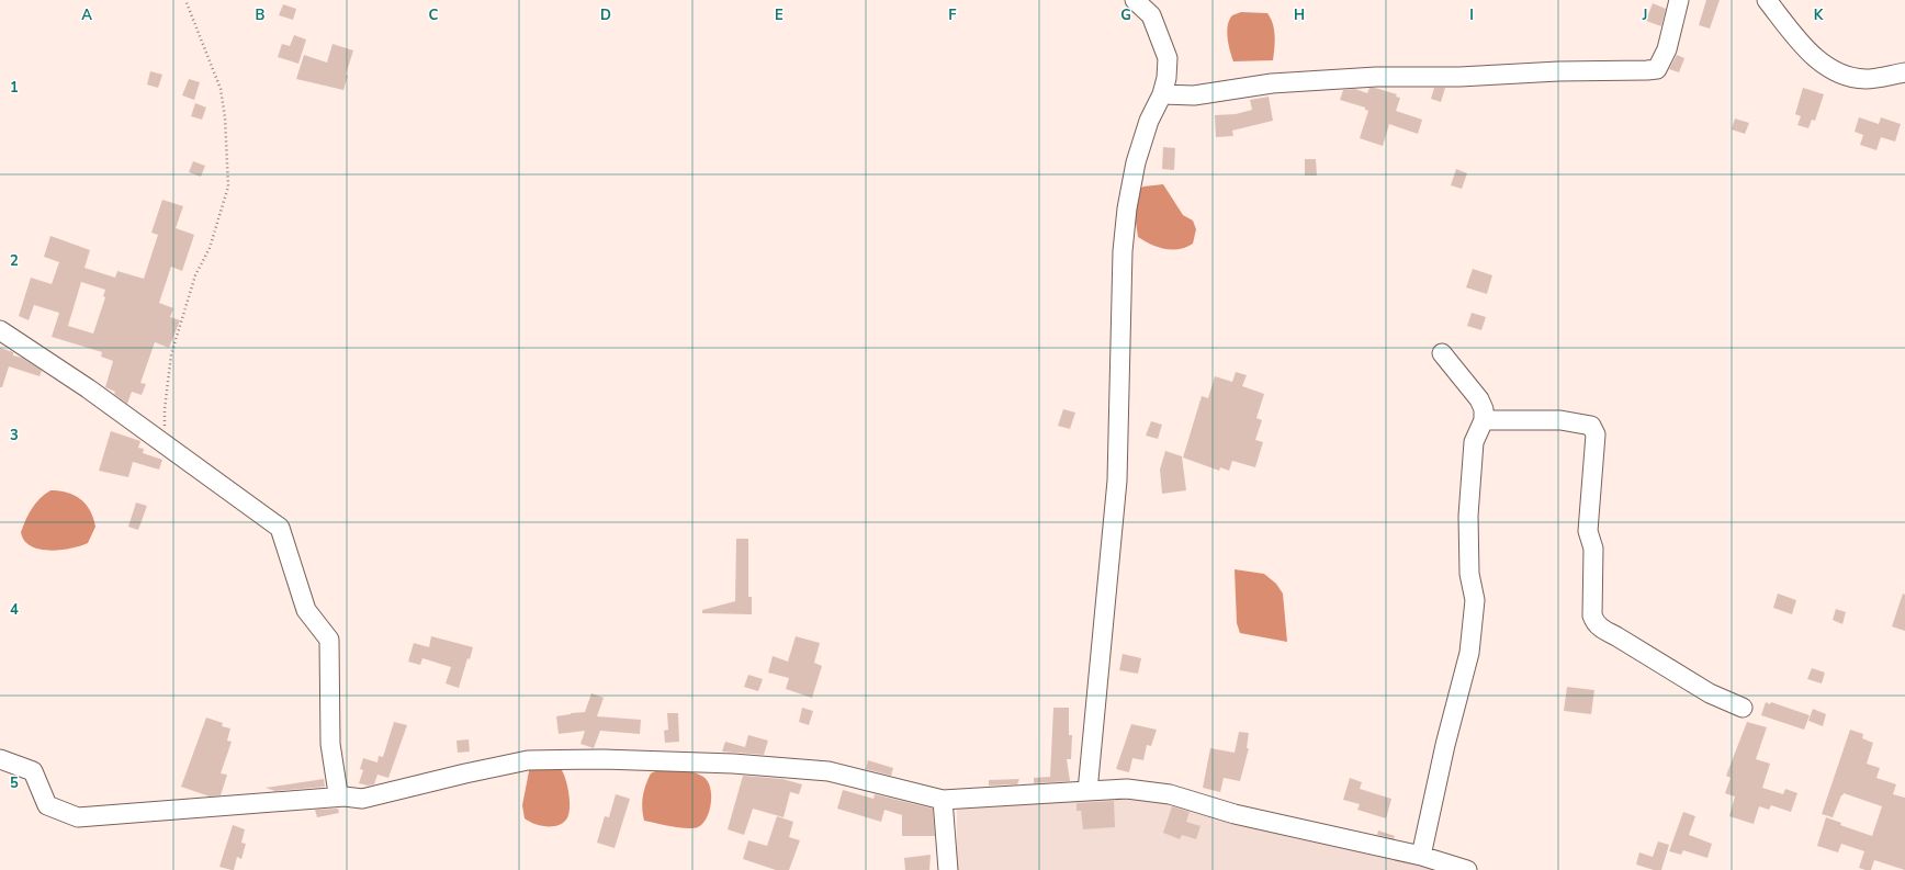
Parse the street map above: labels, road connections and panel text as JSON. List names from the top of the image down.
{
  "grid": {
    "columns": [
      "A",
      "B",
      "C",
      "D",
      "E",
      "F",
      "G",
      "H",
      "I",
      "J",
      "K"
    ],
    "rows": [
      "1",
      "2",
      "3",
      "4",
      "5"
    ]
  }
}
